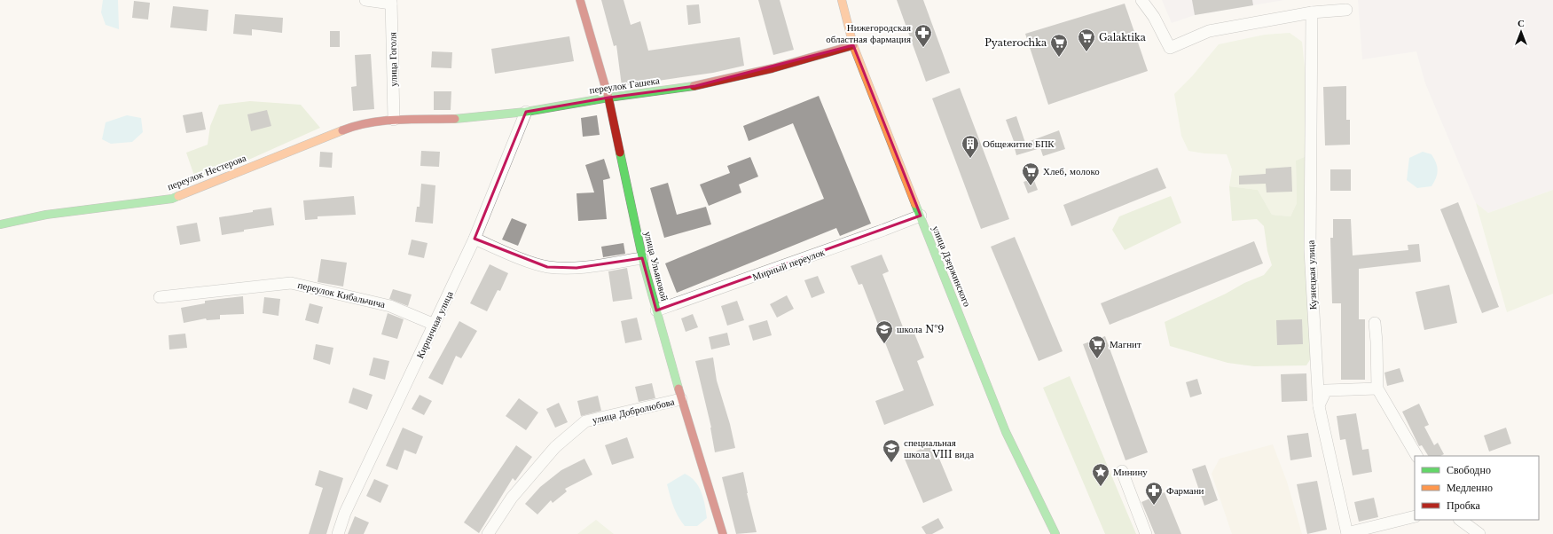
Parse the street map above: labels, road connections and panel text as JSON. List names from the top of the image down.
{
  "streets": {
    "street": [
      "улица Гоголя",
      "переулок Гашека",
      "переулок Нестерова",
      "Мирный переулок",
      "улица Ульяновой",
      "улица Дзержинского",
      "Кузнецкая улица",
      "переулок Кибальчича",
      "Кирпичная улица",
      "улица Добролюбова"
    ]
  },
  "crossings": [
    ["улица Гоголя", "переулок Гашека"],
    ["улица Гоголя", "переулок Нестерова"],
    ["переулок Гашека", "переулок Нестерова"],
    ["переулок Гашека", "улица Ульяновой"],
    ["переулок Гашека", "улица Дзержинского"],
    ["переулок Гашека", "Кирпичная улица"],
    ["Мирный переулок", "улица Ульяновой"],
    ["Мирный переулок", "улица Дзержинского"],
    ["улица Ульяновой", "улица Добролюбова"],
    ["переулок Кибальчича", "Кирпичная улица"]
  ],
  "places": {
    "pharmacy": ["Нижегородская областная фармация", "Фармани"],
    "supermarket": [
      "Galaktika",
      "Pyaterochka",
      "Хлеб, молоко",
      "Магнит"
    ],
    "building": ["Общежитие БПК"],
    "school or university": ["школа №9", "специальная школа VIII вида"],
    "place": ["Минину"]
  },
  "legend": ["Свободно", "Медленно", "Пробка"],
  "north": "top"
}
